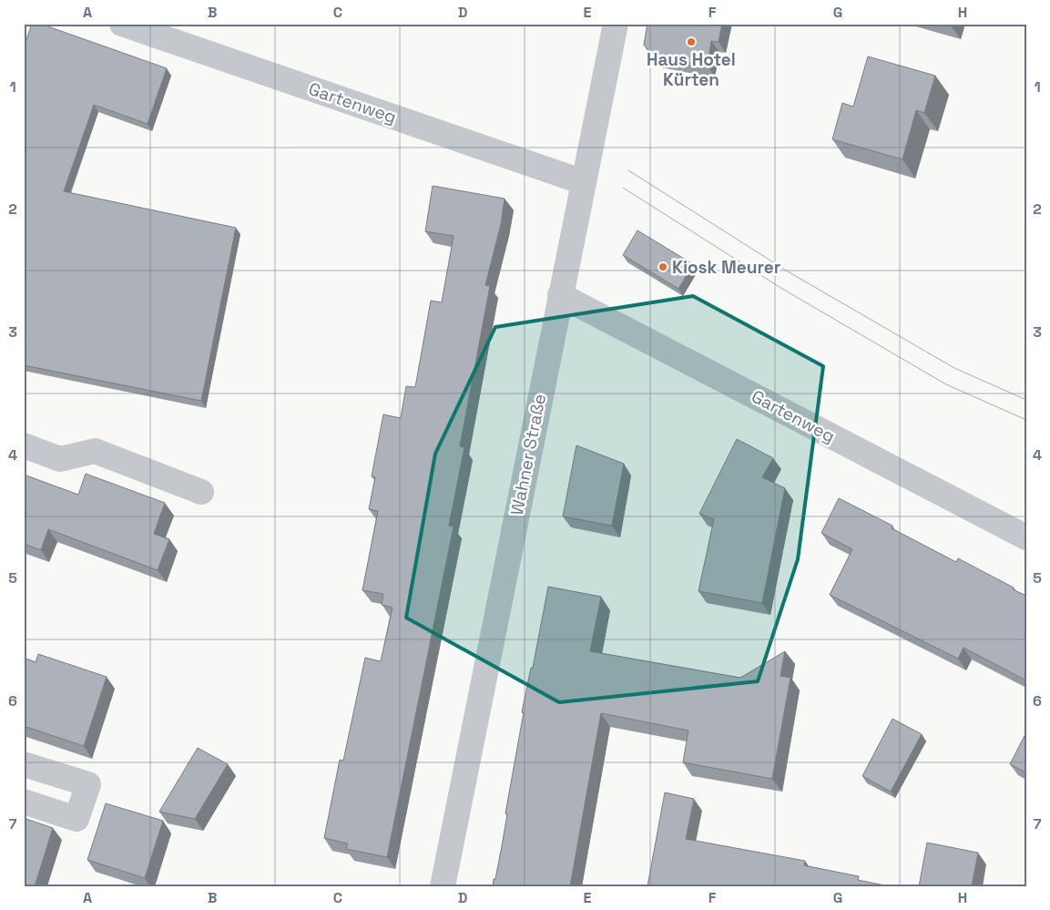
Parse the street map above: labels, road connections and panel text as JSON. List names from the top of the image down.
{
  "streets": {
    "street": ["Gartenweg", "Wahner Straße"]
  },
  "crossings": [
    ["Gartenweg", "Wahner Straße"]
  ],
  "places": ["Haus Hotel Kürten", "Kiosk Meurer"],
  "grid": {
    "columns": [
      "A",
      "B",
      "C",
      "D",
      "E",
      "F",
      "G",
      "H"
    ],
    "rows": [
      "1",
      "2",
      "3",
      "4",
      "5",
      "6",
      "7"
    ]
  }
}
